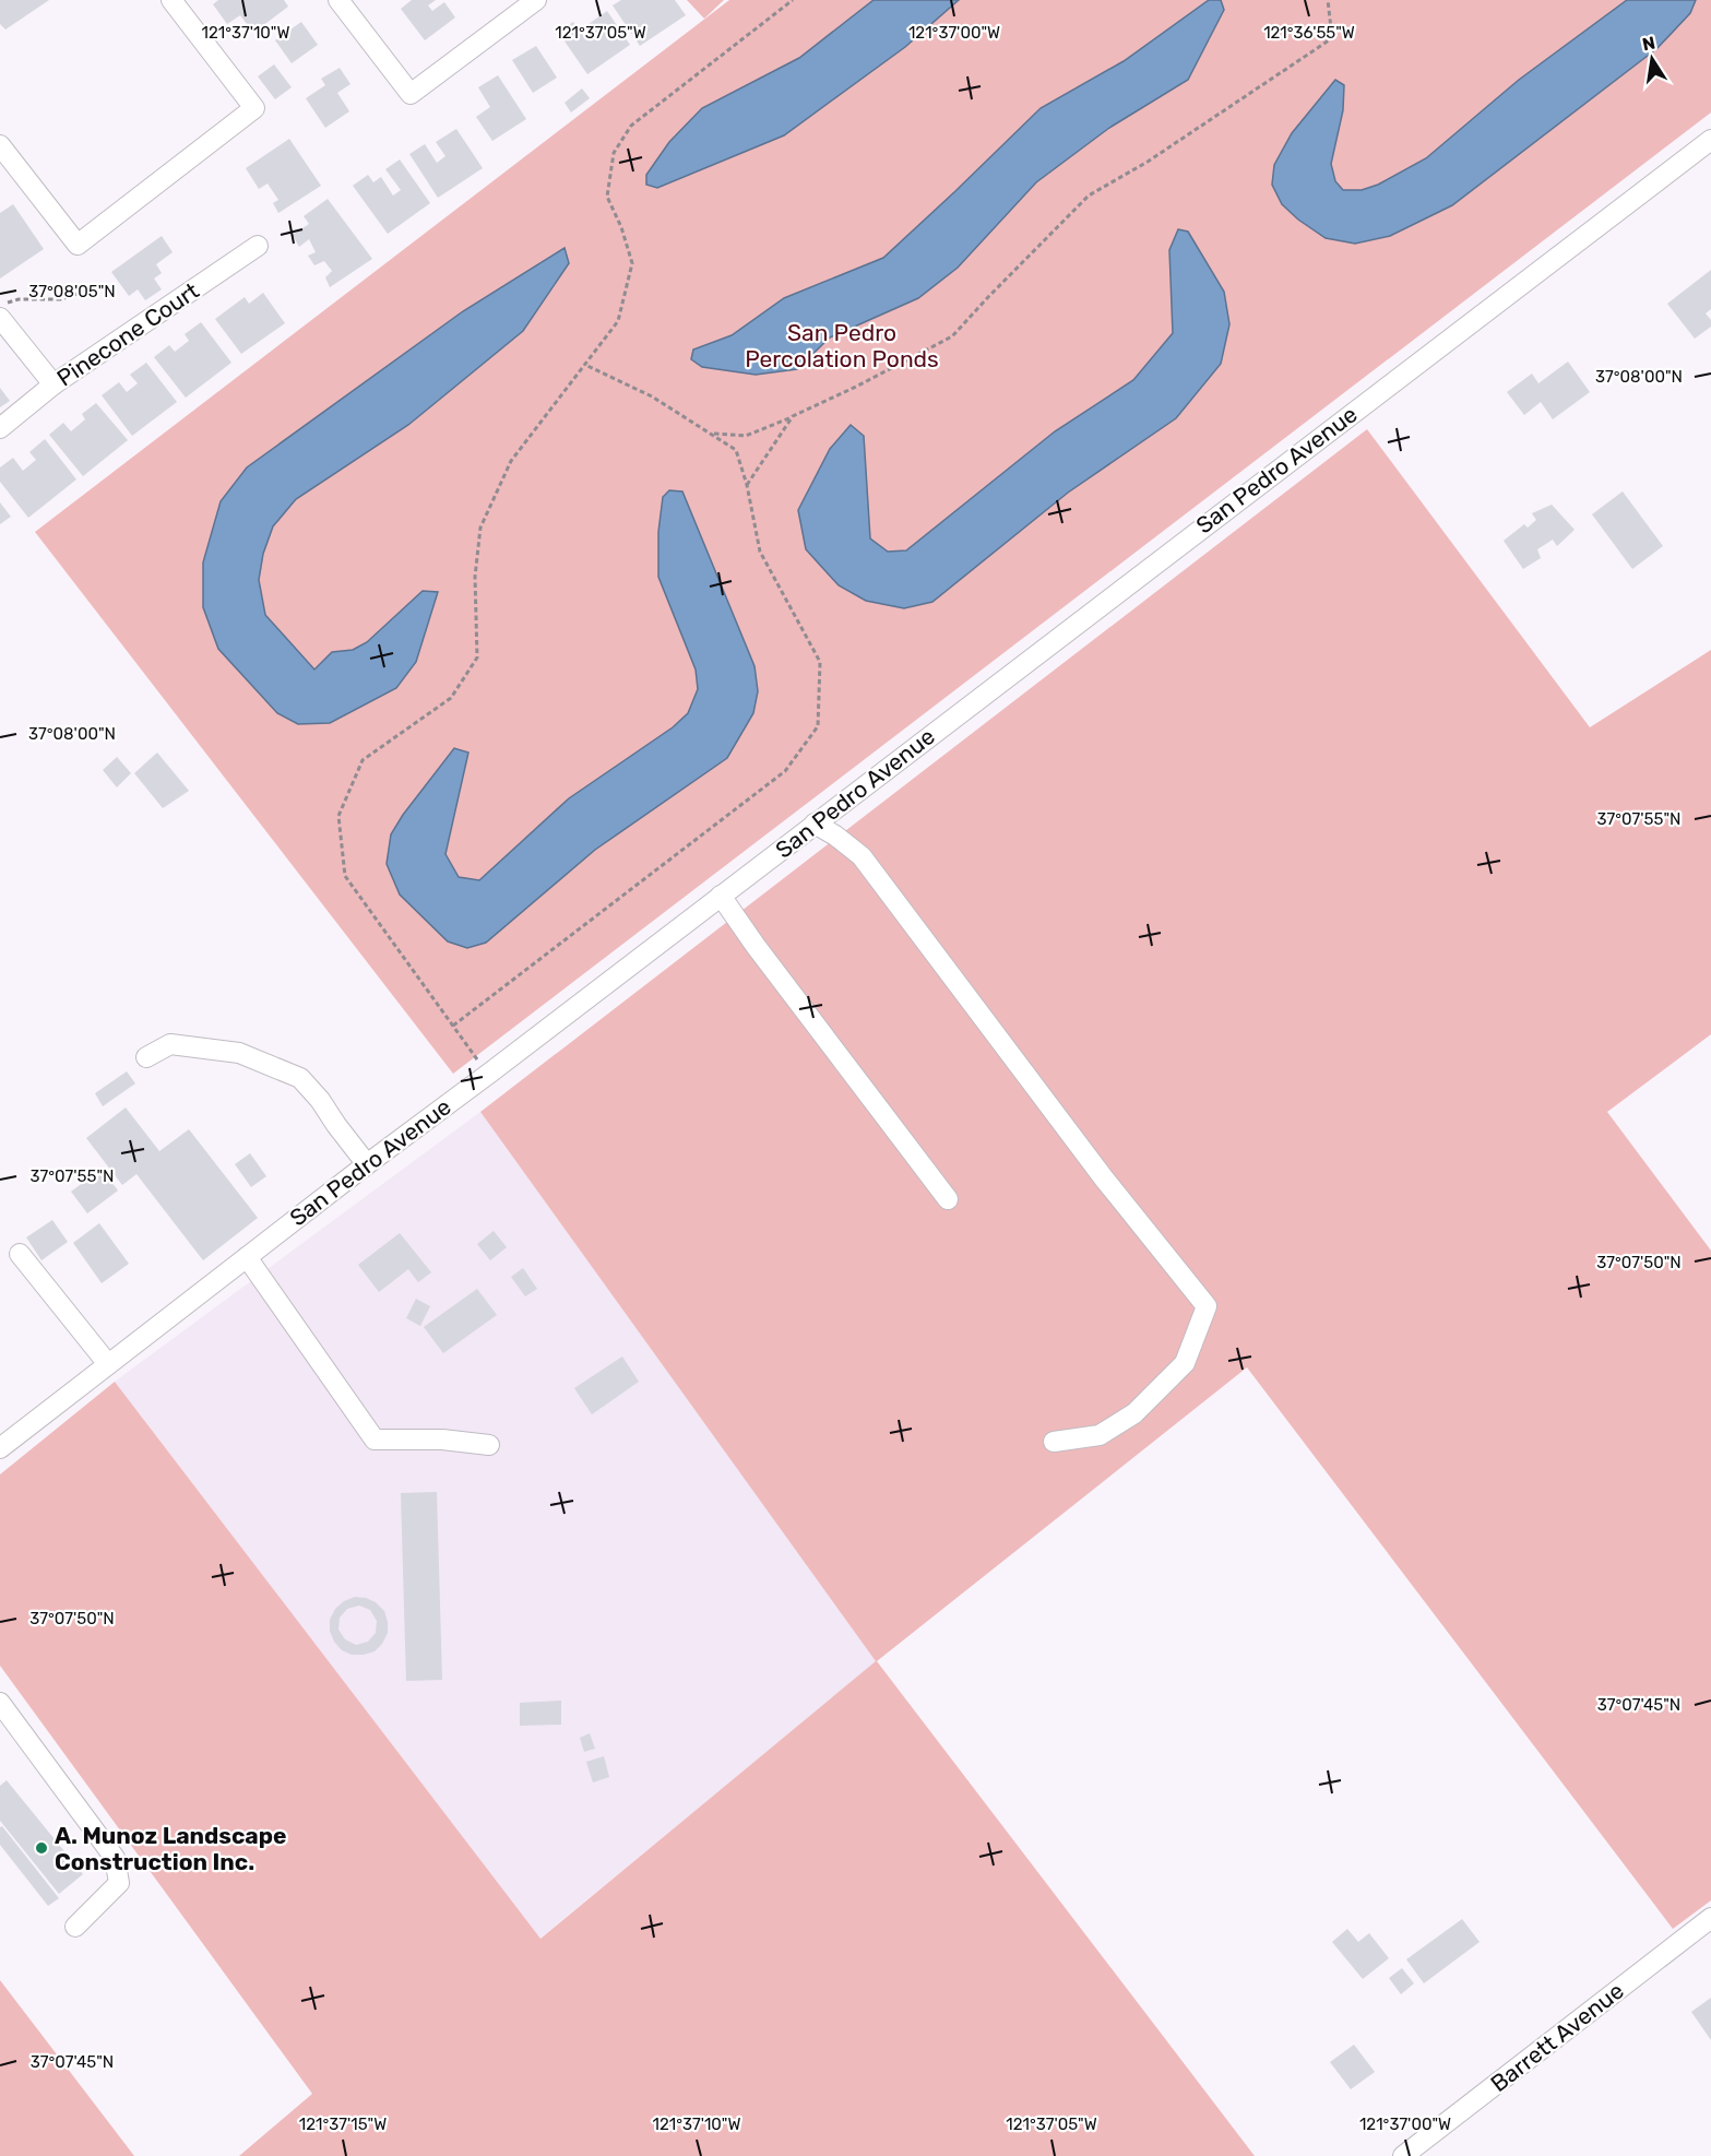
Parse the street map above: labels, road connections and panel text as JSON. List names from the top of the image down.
{
  "streets": {
    "street": ["Pinecone Court", "San Pedro Avenue", "Barrett Avenue"]
  },
  "parks": ["San Pedro Percolation Ponds"],
  "places": ["A. Munoz Landscape Construction Inc."],
  "north": "top",
  "coordinates": [
    "121°37'10\"W",
    "121°37'05\"W",
    "121°37'00\"W",
    "121°36'55\"W",
    "37°08'05\"N",
    "37°08'00\"N",
    "37°07'55\"N",
    "37°07'50\"N",
    "37°07'45\"N",
    "121°37'15\"W"
  ]
}
